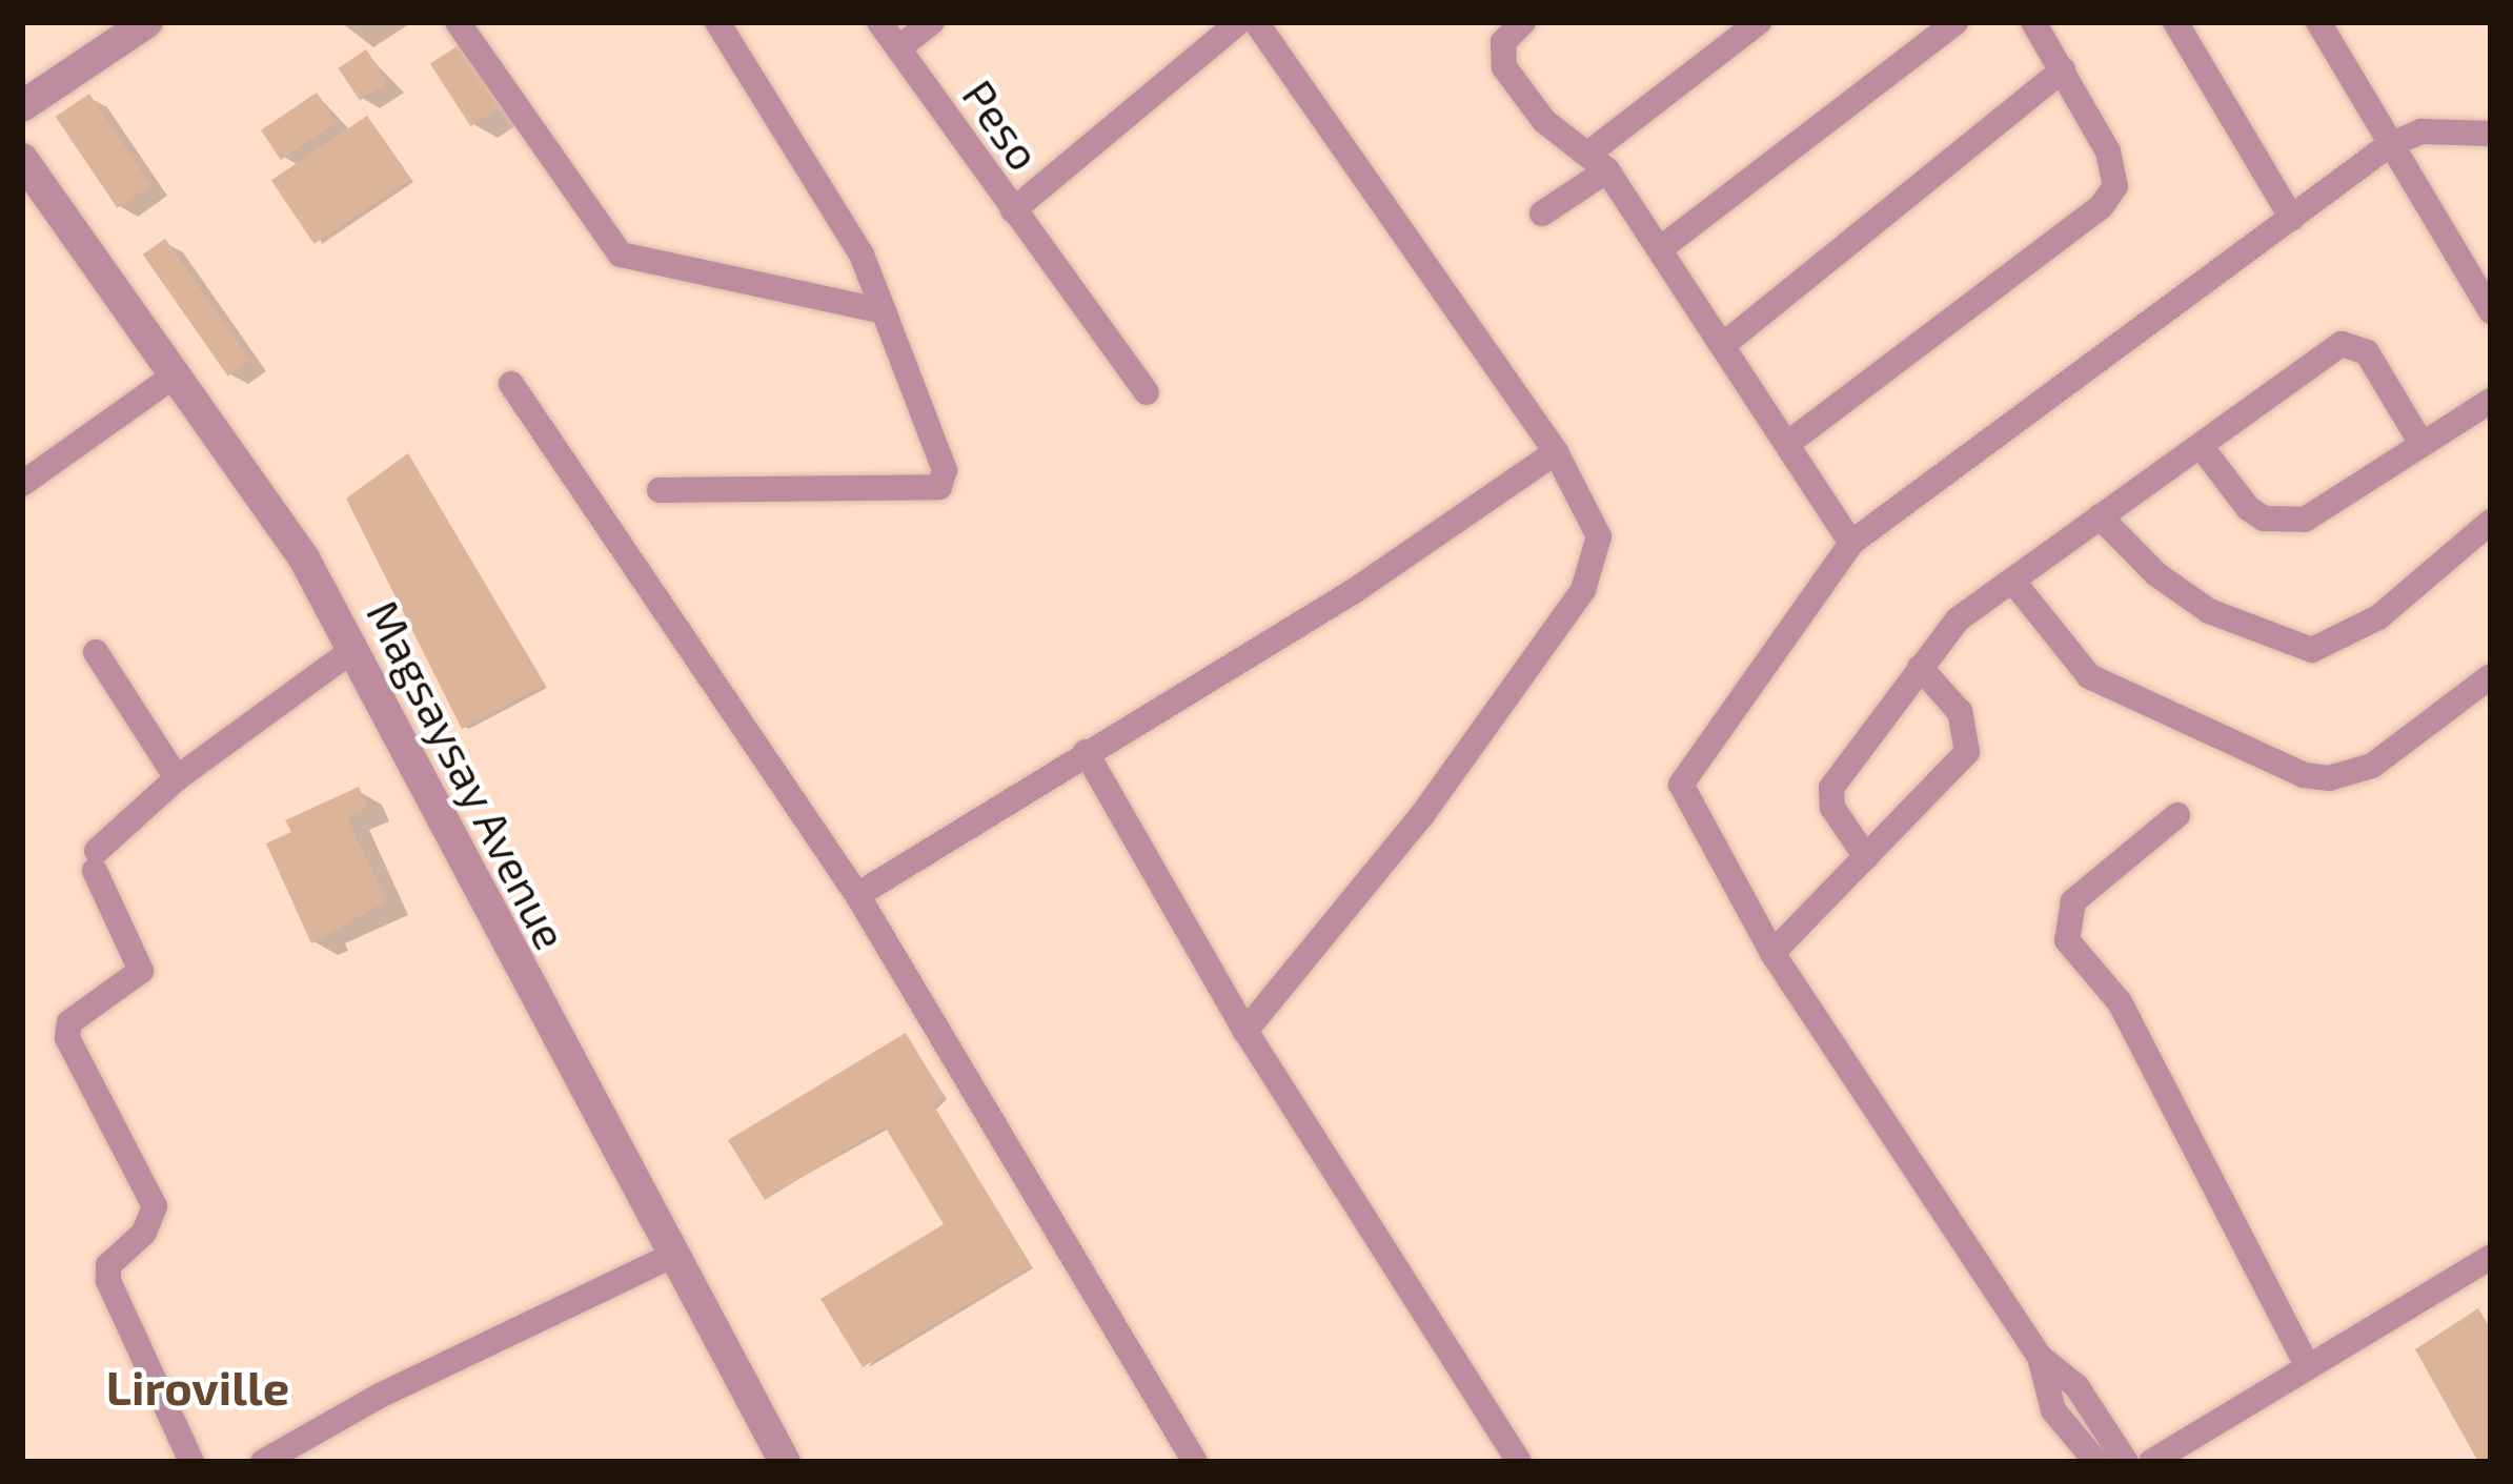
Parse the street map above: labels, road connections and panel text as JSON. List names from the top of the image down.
{
  "streets": {
    "street": ["Peso", "Magsaysay Avenue"]
  },
  "districts": ["Liroville"]
}
